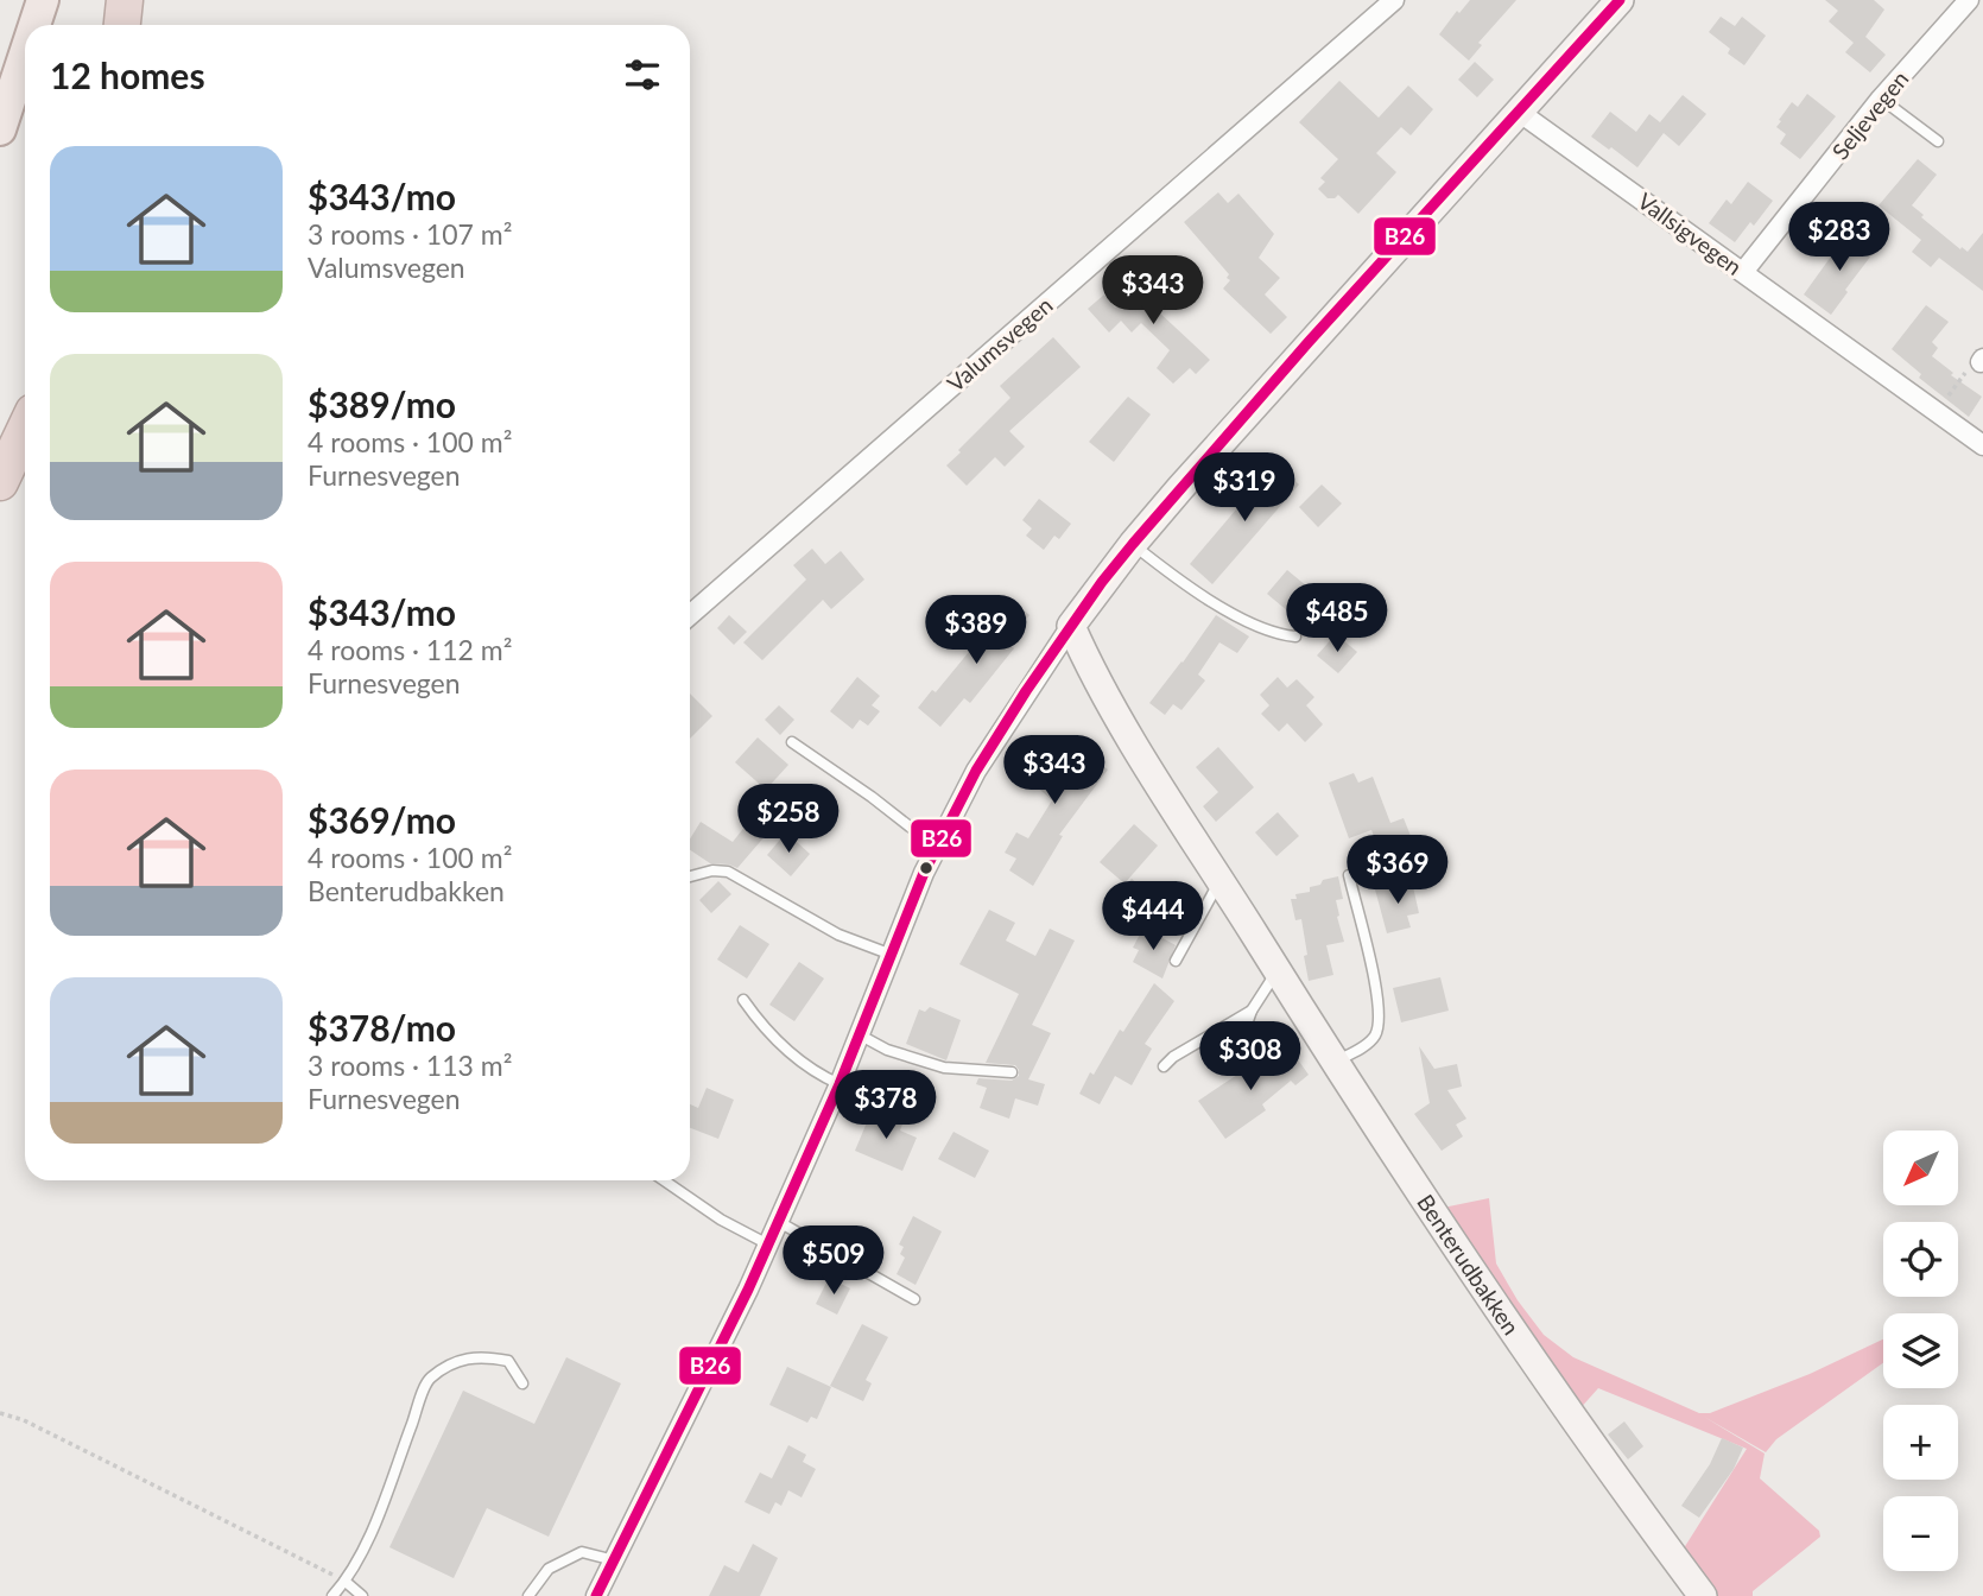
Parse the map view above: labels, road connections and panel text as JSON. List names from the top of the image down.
{
  "streets": {
    "main road": ["Benterudbakken"],
    "street": ["Seljevegen", "Vallsigvegen", "Valumsvegen"]
  },
  "crossings": [
    ["Seljevegen", "Vallsigvegen"]
  ],
  "lines": ["transit line B26"],
  "north": "bottom left",
  "page": {
    "heading": "12 homes",
    "list": [
      {
        "name": "$343/mo",
        "note": "3 rooms · 107 m² · Valumsvegen"
      },
      {
        "name": "$389/mo",
        "note": "4 rooms · 100 m² · Furnesvegen"
      },
      {
        "name": "$343/mo",
        "note": "4 rooms · 112 m² · Furnesvegen"
      },
      {
        "name": "$369/mo",
        "note": "4 rooms · 100 m² · Benterudbakken"
      },
      {
        "name": "$378/mo",
        "note": "3 rooms · 113 m² · Furnesvegen"
      }
    ],
    "price": [
      "$283",
      "$343",
      "$319",
      "$485",
      "$389",
      "$343",
      "$258",
      "$369",
      "$444",
      "$308",
      "$378",
      "$509"
    ],
    "map_buttons": ["+", "−"]
  }
}
